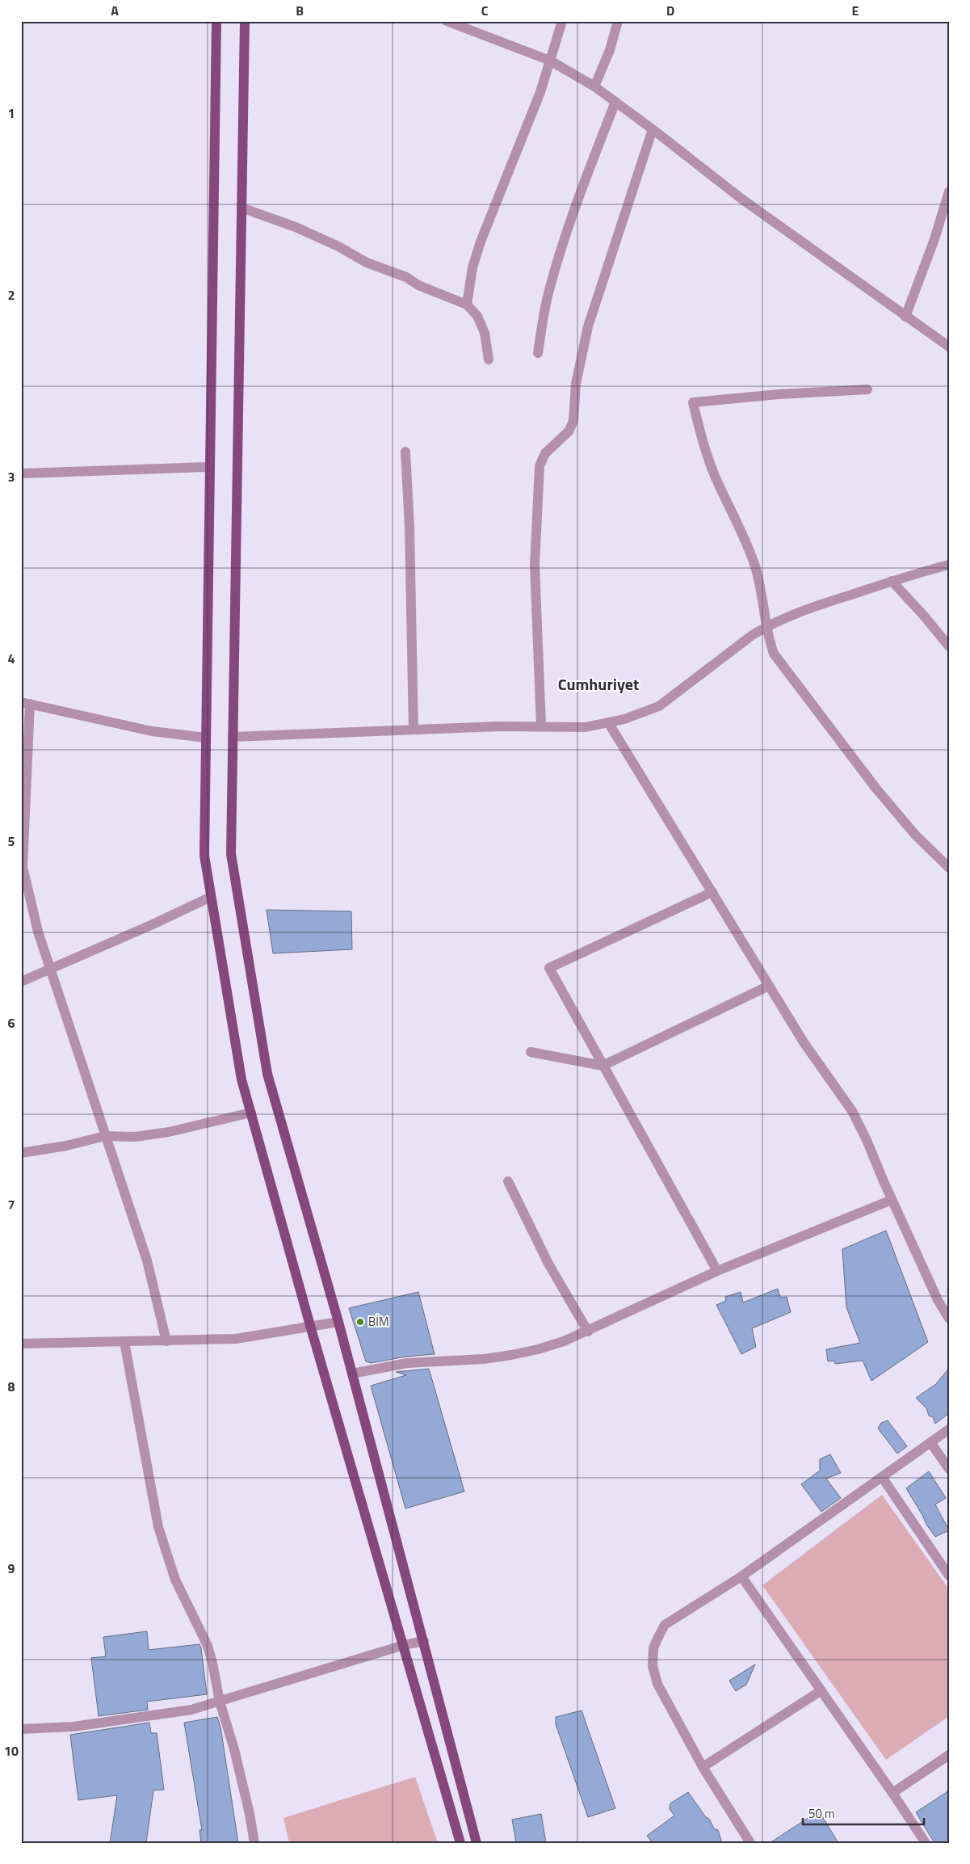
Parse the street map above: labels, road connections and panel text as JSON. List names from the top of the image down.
{
  "districts": ["Cumhuriyet"],
  "places": ["BİM"],
  "scale_bar": "50 m",
  "grid": {
    "columns": [
      "A",
      "B",
      "C",
      "D",
      "E"
    ],
    "rows": [
      "1",
      "2",
      "3",
      "4",
      "5",
      "6",
      "7",
      "8",
      "9",
      "10"
    ]
  }
}
